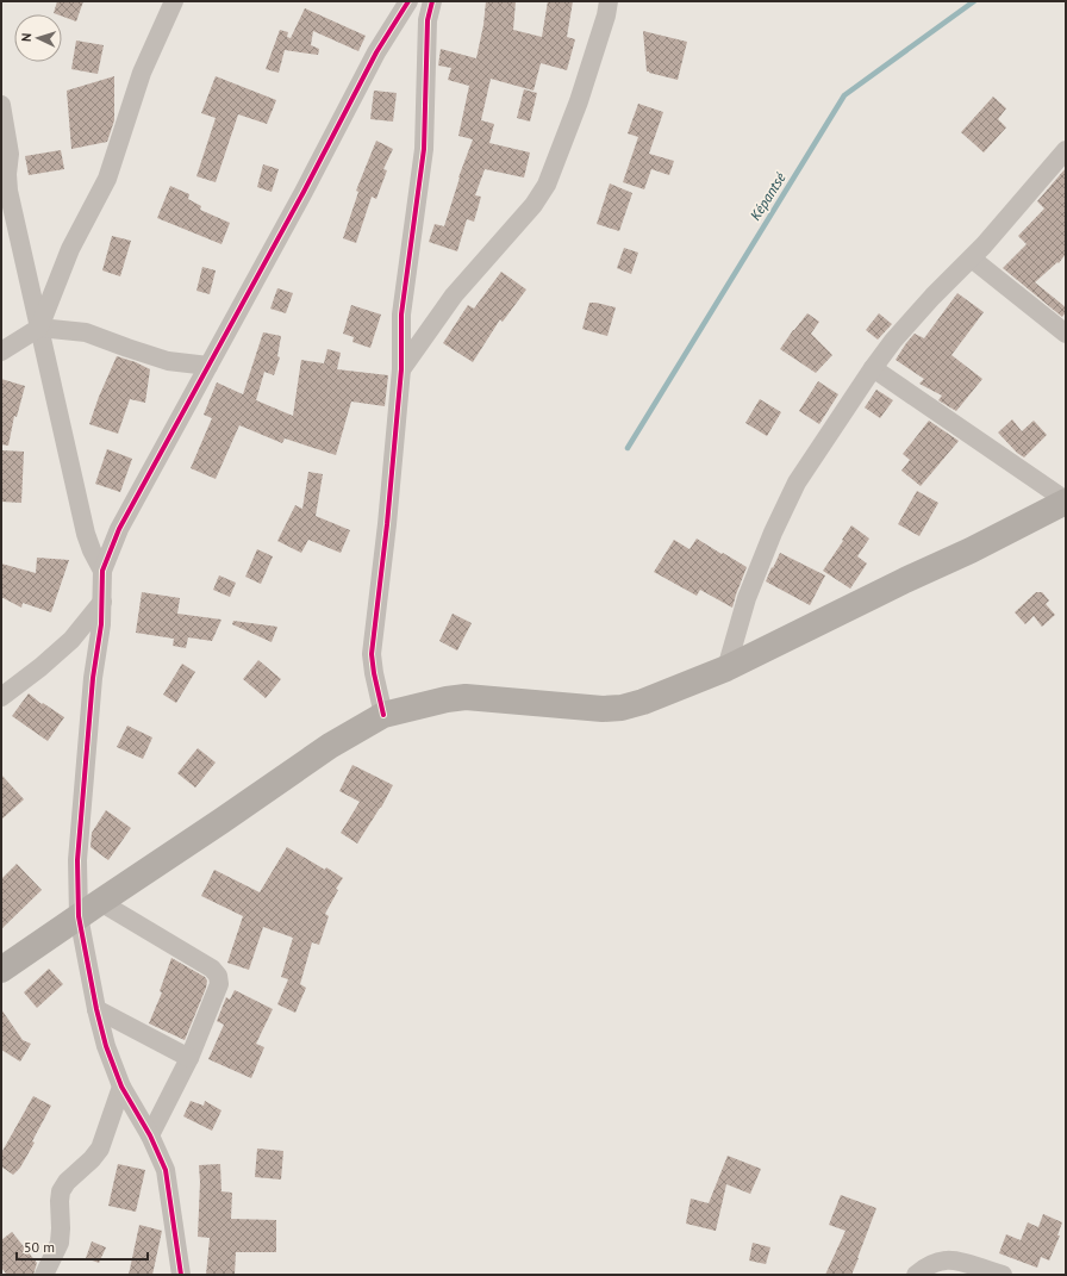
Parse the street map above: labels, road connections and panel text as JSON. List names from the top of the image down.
{
  "water": ["Képantsé"],
  "scale_bar": "50 m",
  "north": "left"
}
